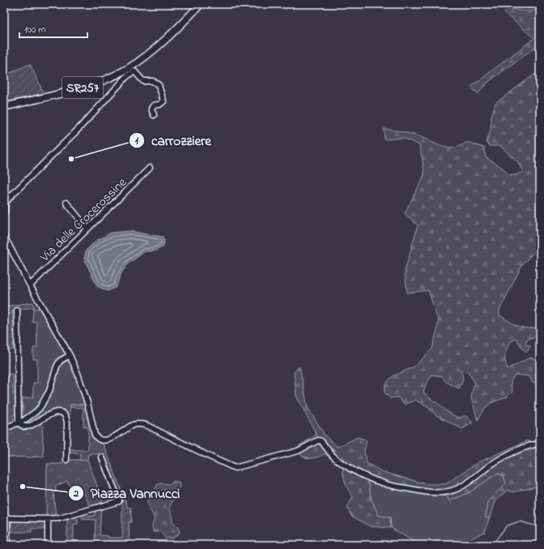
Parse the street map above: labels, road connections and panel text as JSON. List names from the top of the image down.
{
  "streets": {
    "main road": ["SR257"],
    "street": ["Via delle Crocerossine"]
  },
  "places": ["carrozziere", "Piazza Vannucci"],
  "scale_bar": "100 m"
}
